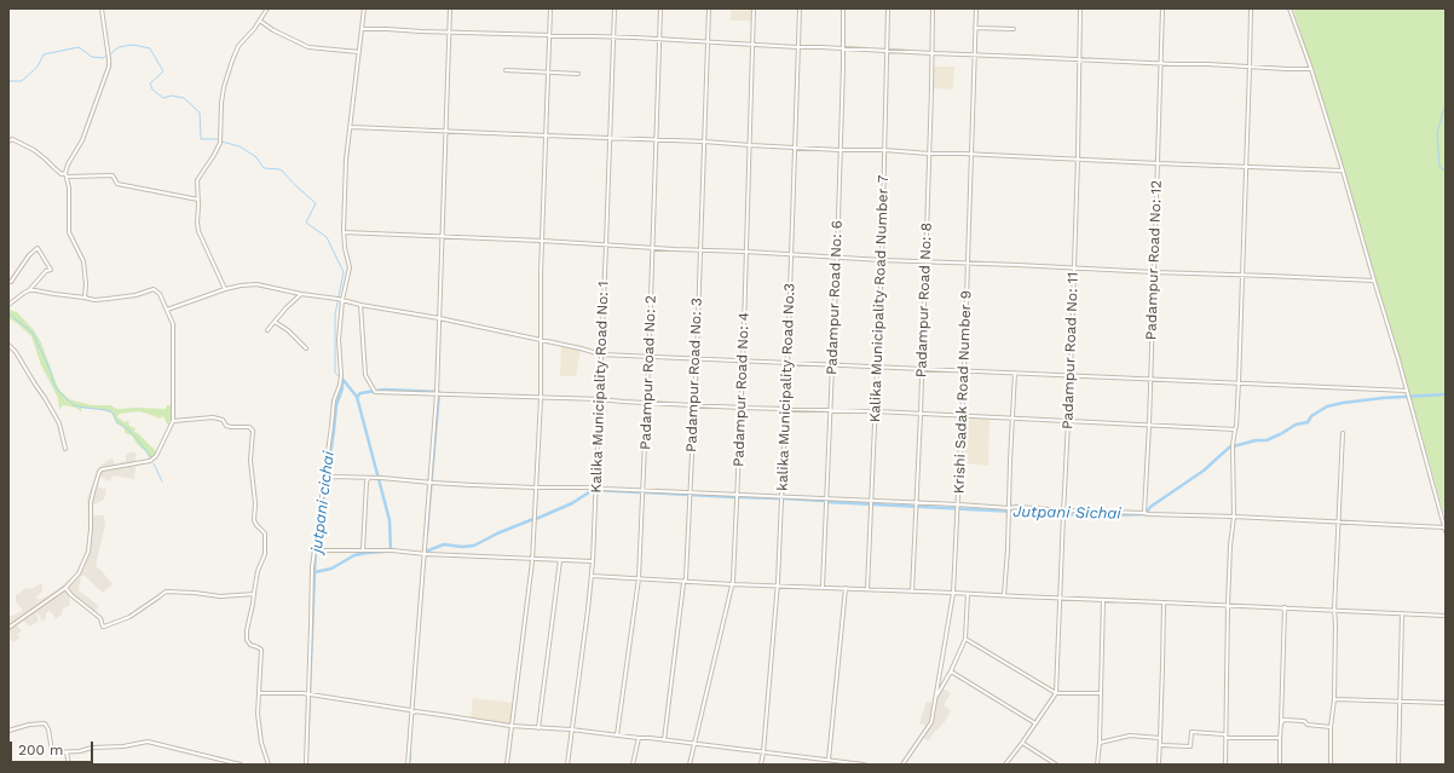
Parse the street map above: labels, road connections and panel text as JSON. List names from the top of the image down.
{
  "streets": {
    "street": [
      "Padampur Road No: 12",
      "Padampur Road No: 6",
      "Kalika Municipality Road Number 7",
      "Padampur Road No: 8",
      "Padampur Road No: 11",
      "Padampur Road No: 2",
      "Padampur Road No: 3",
      "Kalika Municipality Road No: 1",
      "kalika Municipality Road No.3",
      "Padampur Road No: 4",
      "Krishi Sadak Road Number 9"
    ]
  },
  "water": ["jutpani cichai", "Jutpani Sichai"],
  "scale_bar": "200 m"
}
